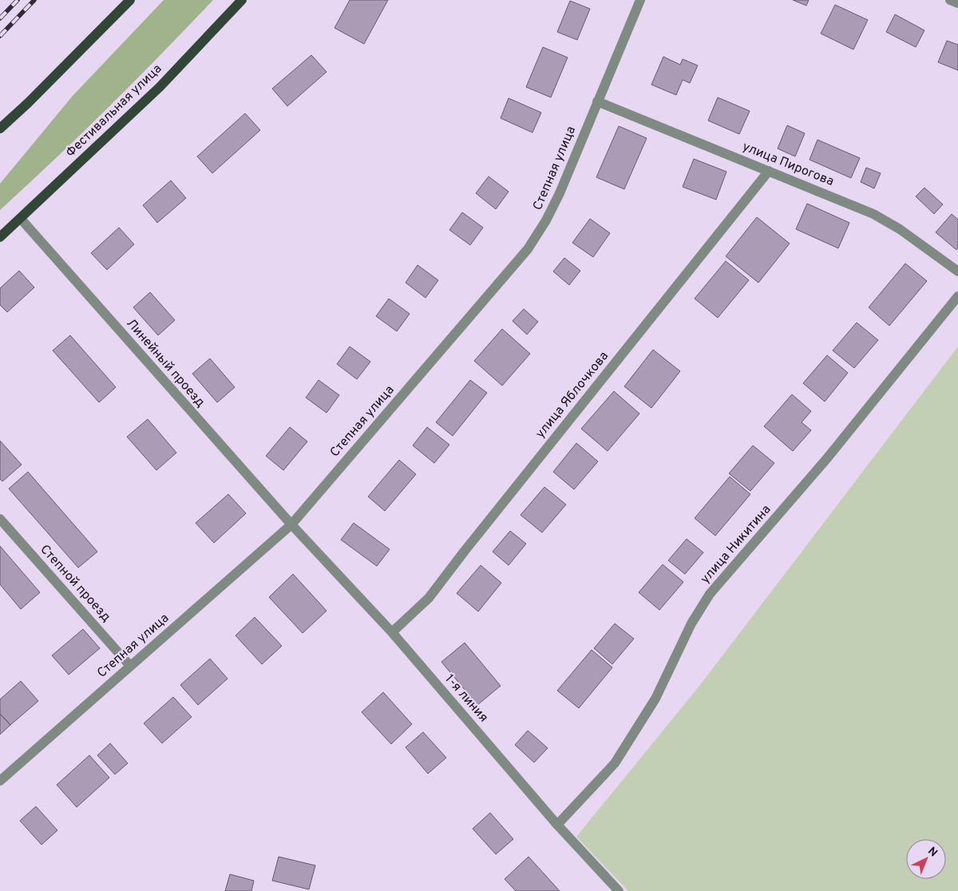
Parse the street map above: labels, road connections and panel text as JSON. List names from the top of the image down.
{
  "streets": {
    "main road": ["Фестивальная улица"],
    "street": [
      "улица Пирогова",
      "Степная улица",
      "Линейный проезд",
      "улица Яблочкова",
      "улица Никитина",
      "Степной проезд",
      "1-я линия"
    ]
  },
  "crossings": [
    ["Фестивальная улица", "Линейный проезд"],
    ["улица Пирогова", "Степная улица"],
    ["улица Пирогова", "улица Яблочкова"],
    ["Степная улица", "Линейный проезд"],
    ["Степная улица", "Степной проезд"],
    ["Степная улица", "1-я линия"],
    ["Линейный проезд", "1-я линия"],
    ["улица Яблочкова", "1-я линия"],
    ["улица Никитина", "1-я линия"]
  ],
  "north": "top right"
}
